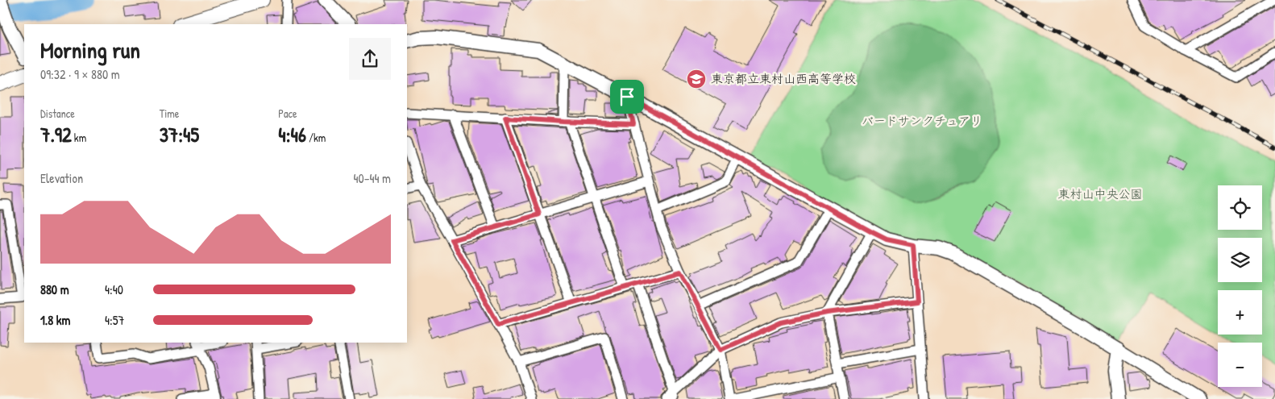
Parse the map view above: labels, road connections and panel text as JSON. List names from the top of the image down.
{
  "parks": ["バードサンクチュアリ", "東村山中央公園"],
  "places": {
    "school or university": ["東京都立東村山西高等学校"]
  },
  "page": {
    "heading": ["Morning run", "09:32 · 9 × 880 m"],
    "stats": [
      ["Distance", "7.92 km"],
      ["Time", "37:45"],
      ["Pace", "4:46 /km"]
    ],
    "chart": ["Elevation", "40–44 m"],
    "map_buttons": ["+", "−"],
    "list": [
      {
        "name": "880 m",
        "note": "4:40"
      },
      {
        "name": "1.8 km",
        "note": "4:57"
      }
    ]
  }
}
